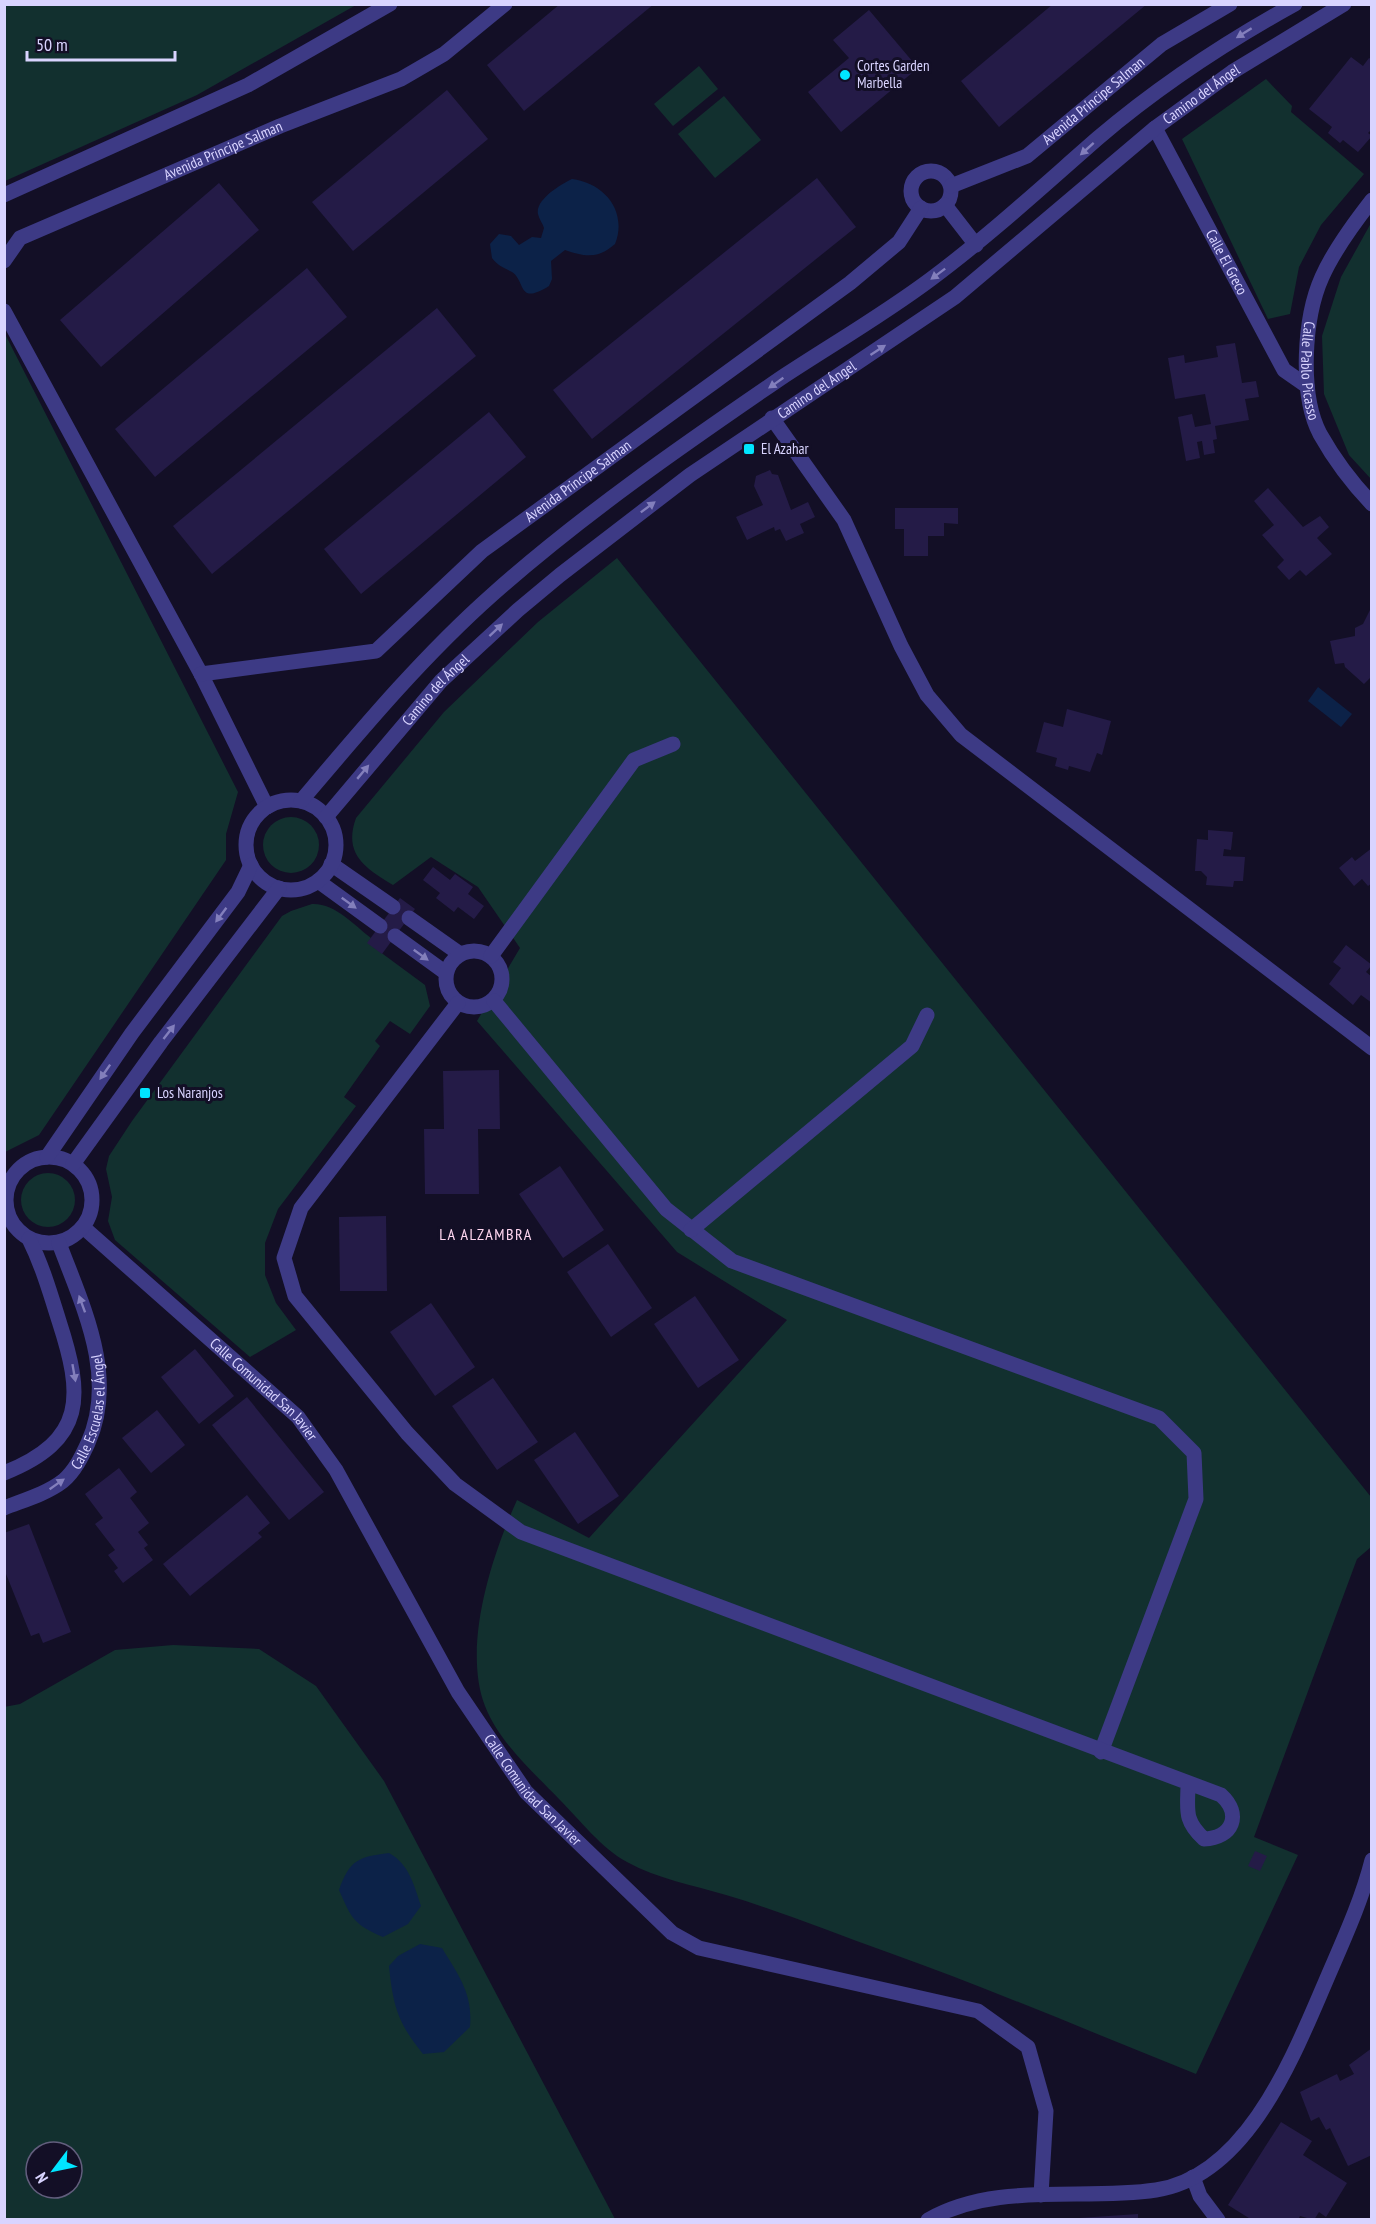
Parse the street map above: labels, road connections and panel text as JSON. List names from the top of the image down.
{
  "streets": {
    "street": [
      "Camino del Ángel",
      "Avenida Príncipe Salman",
      "Avenida Principe Salman",
      "Calle El Greco",
      "Calle Pablo Picasso",
      "Calle Comunidad San Javier",
      "Calle Escuelas el Ángel"
    ]
  },
  "crossings": [
    ["Camino del Ángel", "Calle El Greco"],
    ["Avenida Príncipe Salman", "Avenida Principe Salman"],
    ["Calle El Greco", "Calle Pablo Picasso"],
    ["Calle Comunidad San Javier", "Calle Escuelas el Ángel"]
  ],
  "districts": ["LA ALZAMBRA"],
  "places": {
    "other": ["Cortes Garden Marbella"],
    "transit": ["El Azahar", "Los Naranjos"]
  },
  "scale_bar": "50 m",
  "north": "bottom left"
}
